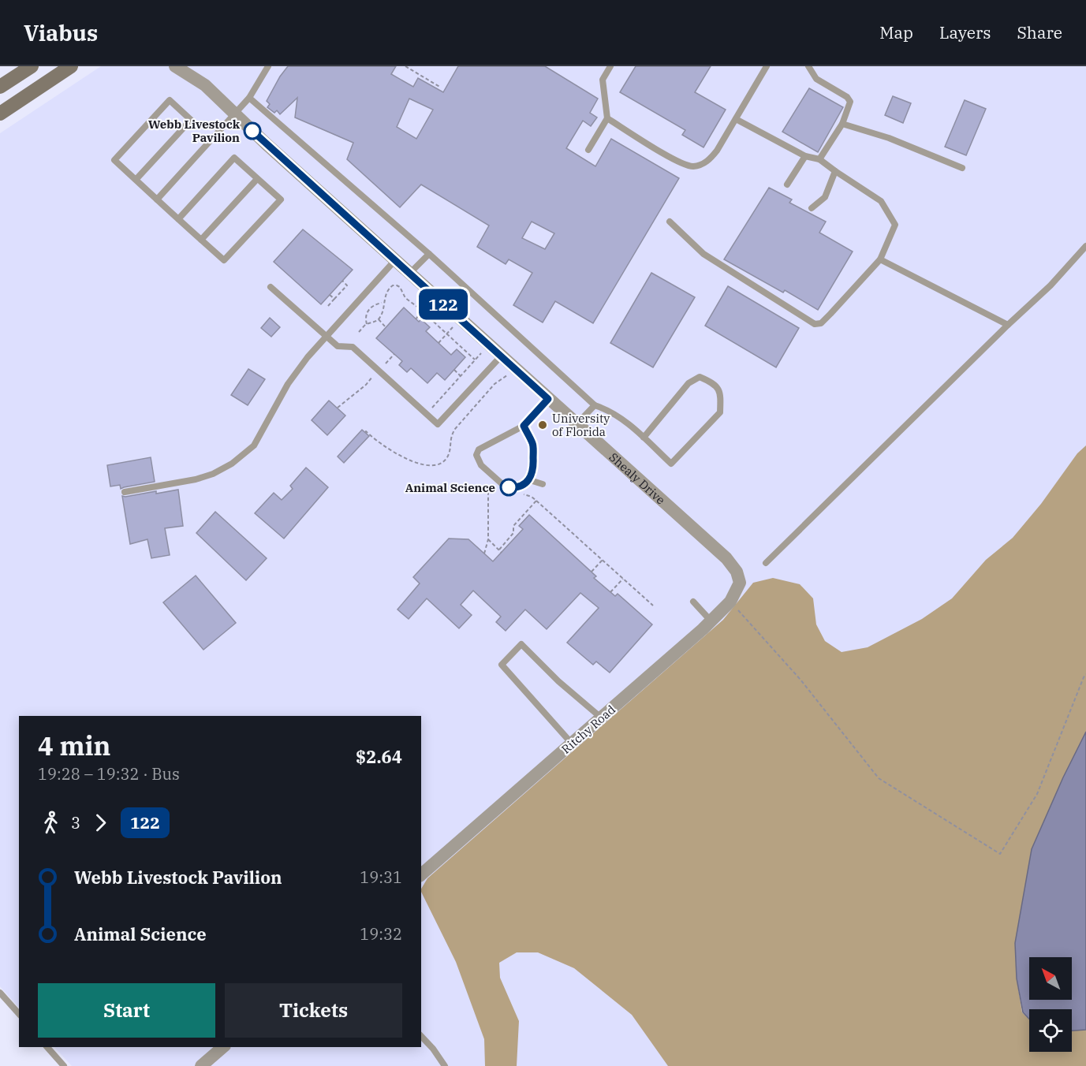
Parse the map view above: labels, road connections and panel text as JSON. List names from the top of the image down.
{
  "streets": {
    "street": ["Shealy Drive", "Ritchy Road"]
  },
  "crossings": [
    ["Shealy Drive", "Ritchy Road"]
  ],
  "places": ["Webb Livestock Pavilion", "University of Florida", "Animal Science"],
  "lines": ["bus line 122"],
  "north": "top left",
  "page": {
    "header": "Viabus",
    "nav": ["Map", "Layers", "Share"],
    "on_map": "122",
    "heading": ["4 min", "19:28 – 19:32 · Bus", "$2.64"],
    "legs": ["3", "122"],
    "list": [
      {
        "name": "Webb Livestock Pavilion",
        "value": "19:31"
      },
      {
        "name": "Animal Science",
        "value": "19:32"
      }
    ],
    "buttons": ["Start", "Tickets"]
  }
}
